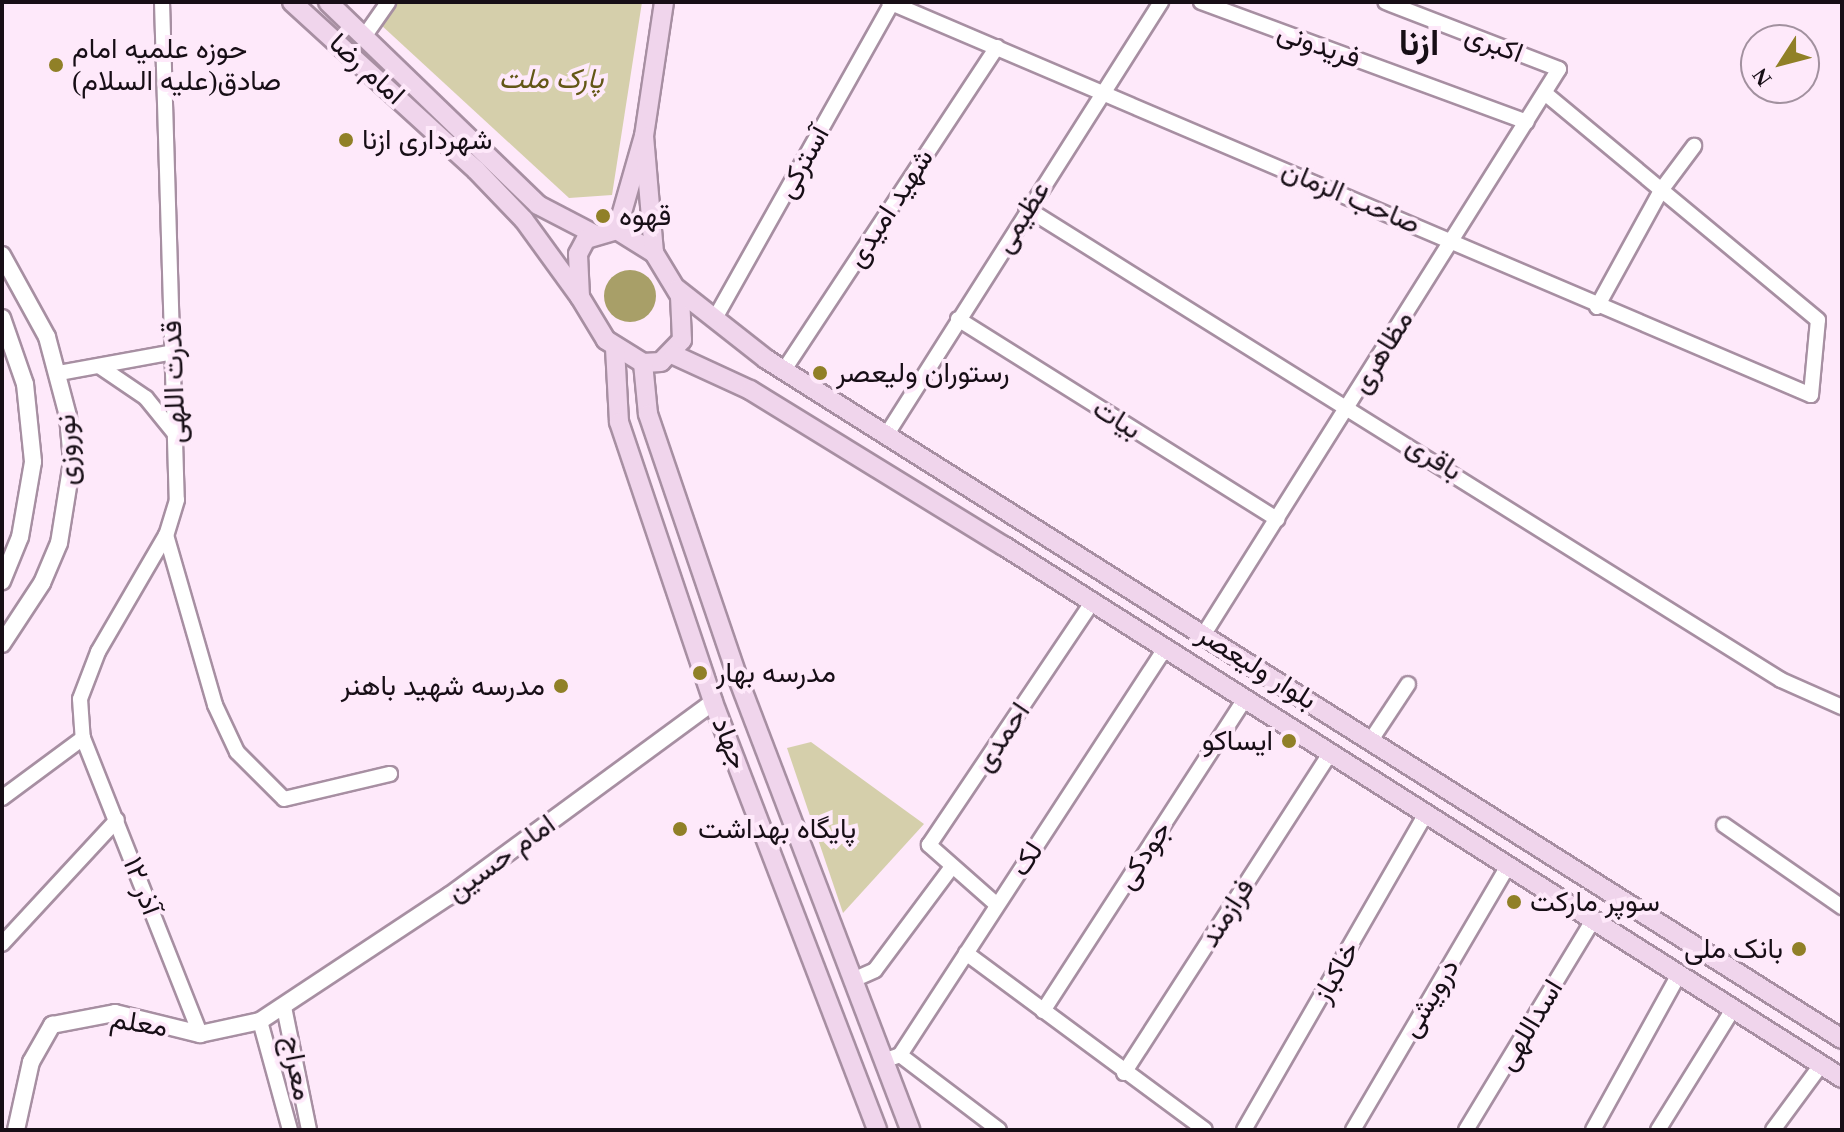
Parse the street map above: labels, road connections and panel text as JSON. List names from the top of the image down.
{
  "streets": {
    "main road": ["امام رضا", "بلوار ولیعصر", "جهاد"],
    "street": [
      "اکبری",
      "فریدونی",
      "آسترکی",
      "صاحب الزمان",
      "شهید امیدی",
      "عظیمی",
      "مظاهری",
      "قدرت اللهی",
      "بیات",
      "نوروزی",
      "باقری",
      "احمدی",
      "جودکی",
      "امام حسین",
      "لک",
      "۱۲ آذر",
      "فرازمند",
      "خاکباز",
      "درویشی",
      "معلم",
      "اسداللهی",
      "معراج"
    ]
  },
  "crossings": [
    ["اکبری", "مظاهری"],
    ["فریدونی", "مظاهری"],
    ["امام رضا", "بلوار ولیعصر"],
    ["امام رضا", "جهاد"],
    ["آسترکی", "صاحب الزمان"],
    ["آسترکی", "بلوار ولیعصر"],
    ["صاحب الزمان", "شهید امیدی"],
    ["صاحب الزمان", "عظیمی"],
    ["صاحب الزمان", "مظاهری"],
    ["شهید امیدی", "بلوار ولیعصر"],
    ["عظیمی", "بیات"],
    ["عظیمی", "باقری"],
    ["عظیمی", "بلوار ولیعصر"],
    ["مظاهری", "بیات"],
    ["مظاهری", "باقری"],
    ["مظاهری", "بلوار ولیعصر"],
    ["قدرت اللهی", "۱۲ آذر"],
    ["بلوار ولیعصر", "احمدی"],
    ["بلوار ولیعصر", "جهاد"],
    ["بلوار ولیعصر", "جودکی"],
    ["بلوار ولیعصر", "لک"],
    ["بلوار ولیعصر", "فرازمند"],
    ["بلوار ولیعصر", "خاکباز"],
    ["بلوار ولیعصر", "درویشی"],
    ["بلوار ولیعصر", "اسداللهی"],
    ["احمدی", "لک"],
    ["جهاد", "امام حسین"],
    ["جهاد", "لک"],
    ["امام حسین", "معلم"],
    ["امام حسین", "معراج"],
    ["۱۲ آذر", "معلم"],
    ["معلم", "معراج"]
  ],
  "districts": ["ازنا"],
  "parks": ["پارک ملت"],
  "places": [
    "حوزه علمیه امام صادق(علیه السلام)",
    "شهرداری ازنا",
    "قهوه",
    "رستوران ولیعصر",
    "مدرسه بهار",
    "مدرسه شهید باهنر",
    "ایساکو",
    "پایگاه بهداشت",
    "سوپر مارکت",
    "بانک ملی"
  ],
  "north": "bottom left"
}
